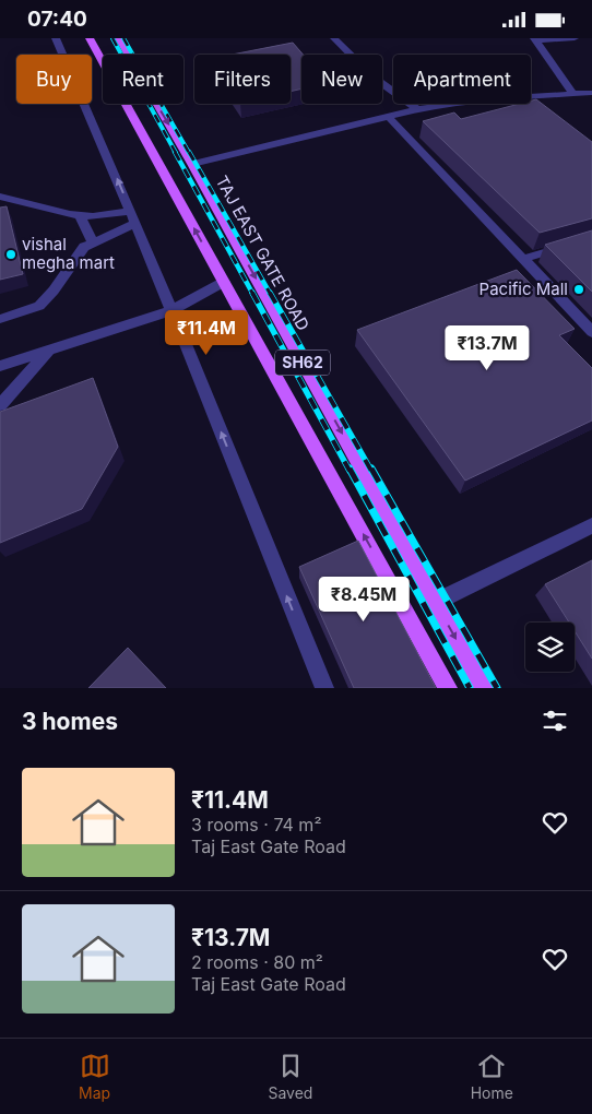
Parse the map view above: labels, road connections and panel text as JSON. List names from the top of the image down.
{
  "streets": {
    "main road": ["TAJ EAST GATE ROAD", "SH62"]
  },
  "places": ["vishal megha mart", "Pacific Mall"],
  "page": {
    "status": "07:40",
    "chip": [
      "Buy",
      "Rent",
      "Filters",
      "New",
      "Apartment"
    ],
    "price": ["₹11.4M", "₹13.7M", "₹8.45M"],
    "heading": "3 homes",
    "list": [
      {
        "name": "₹11.4M",
        "note": "3 rooms · 74 m² · Taj East Gate Road"
      },
      {
        "name": "₹13.7M",
        "note": "2 rooms · 80 m² · Taj East Gate Road"
      }
    ],
    "tabs": ["Map", "Saved", "Home"]
  }
}
